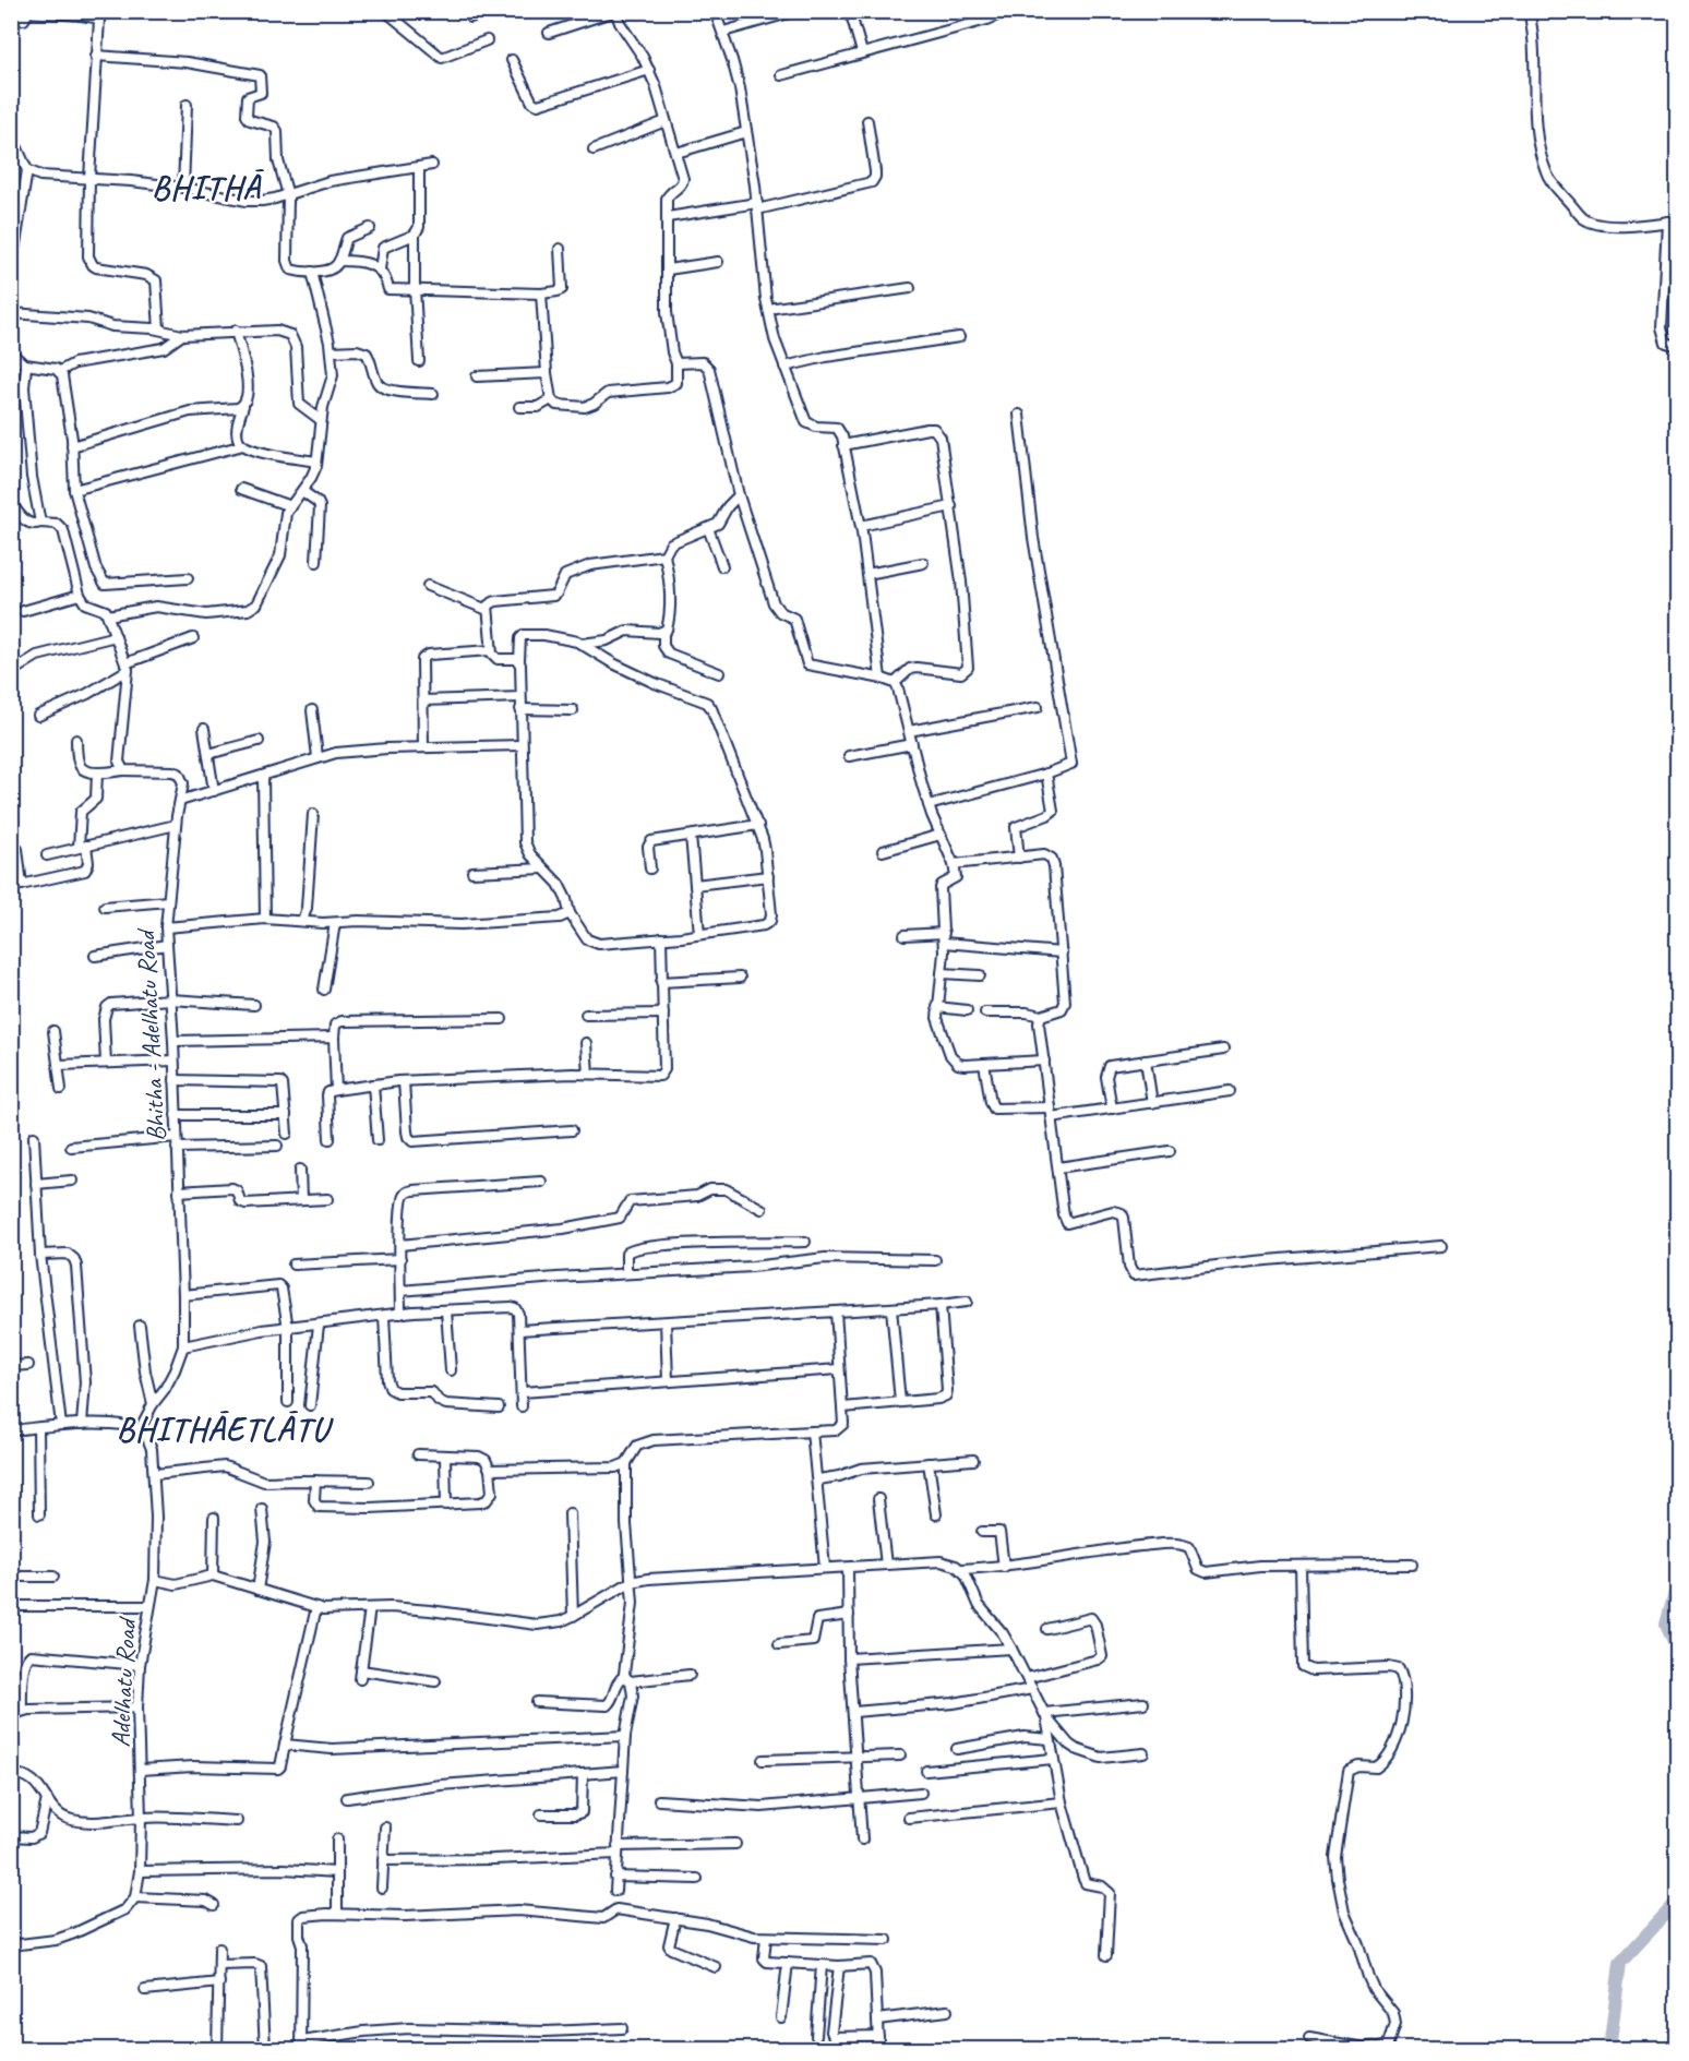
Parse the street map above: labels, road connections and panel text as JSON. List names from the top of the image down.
{
  "streets": {
    "street": ["Bhitha - Adelhatu Road", "Adelhatu Road"]
  },
  "crossings": [
    ["Bhitha - Adelhatu Road", "Adelhatu Road"]
  ],
  "districts": ["BHITHĀ", "BHITHĀETLĀTU"]
}
